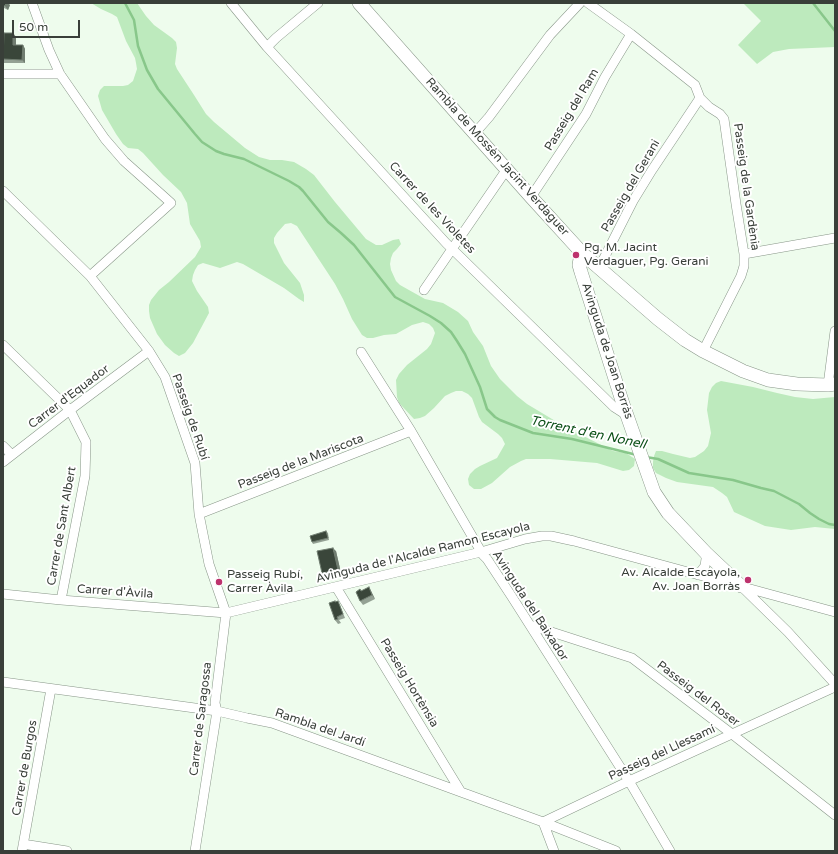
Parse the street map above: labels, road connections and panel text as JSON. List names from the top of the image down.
{
  "streets": {
    "street": [
      "Passeig del Ram",
      "Rambla de Mossèn Jacint Verdaguer",
      "Passeig del Gerani",
      "Passeig de la Gardènia",
      "Carrer de les Violetes",
      "Avinguda de Joan Borràs",
      "Carrer d'Equador",
      "Passeig de Rubí",
      "Passeig de la Mariscota",
      "Carrer de Sant Albert",
      "Avinguda de l'Alcalde Ramon Escayola",
      "Carrer d'Àvila",
      "Avinguda del Baixador",
      "Passeig Hortènsia",
      "Passeig del Roser",
      "Carrer de Saragossa",
      "Rambla del Jardí",
      "Passeig del Llessamí",
      "Carrer de Burgos"
    ]
  },
  "crossings": [
    ["Passeig del Ram", "Rambla de Mossèn Jacint Verdaguer"],
    ["Rambla de Mossèn Jacint Verdaguer", "Passeig del Gerani"],
    ["Rambla de Mossèn Jacint Verdaguer", "Passeig de la Gardènia"],
    ["Rambla de Mossèn Jacint Verdaguer", "Avinguda de Joan Borràs"],
    ["Passeig del Gerani", "Passeig de la Gardènia"],
    ["Carrer de les Violetes", "Avinguda de Joan Borràs"],
    ["Avinguda de Joan Borràs", "Avinguda de l'Alcalde Ramon Escayola"],
    ["Avinguda de Joan Borràs", "Passeig del Llessamí"],
    ["Carrer d'Equador", "Passeig de Rubí"],
    ["Carrer d'Equador", "Carrer de Sant Albert"],
    ["Passeig de Rubí", "Passeig de la Mariscota"],
    ["Passeig de Rubí", "Avinguda de l'Alcalde Ramon Escayola"],
    ["Passeig de Rubí", "Carrer d'Àvila"],
    ["Passeig de Rubí", "Carrer de Saragossa"],
    ["Passeig de la Mariscota", "Avinguda del Baixador"],
    ["Carrer de Sant Albert", "Carrer d'Àvila"],
    ["Avinguda de l'Alcalde Ramon Escayola", "Carrer d'Àvila"],
    ["Avinguda de l'Alcalde Ramon Escayola", "Avinguda del Baixador"],
    ["Avinguda de l'Alcalde Ramon Escayola", "Passeig Hortènsia"],
    ["Avinguda de l'Alcalde Ramon Escayola", "Carrer de Saragossa"],
    ["Carrer d'Àvila", "Carrer de Saragossa"],
    ["Avinguda del Baixador", "Passeig del Roser"],
    ["Avinguda del Baixador", "Passeig del Llessamí"],
    ["Passeig Hortènsia", "Rambla del Jardí"],
    ["Passeig del Roser", "Passeig del Llessamí"],
    ["Carrer de Saragossa", "Rambla del Jardí"],
    ["Rambla del Jardí", "Passeig del Llessamí"],
    ["Rambla del Jardí", "Carrer de Burgos"]
  ],
  "water": ["Torrent d'en Nonell"],
  "places": ["Pg. M. Jacint Verdaguer, Pg. Gerani", "Av. Alcalde Escayola, Av. Joan Borràs", "Passeig Rubí, Carrer Àvila"],
  "scale_bar": "50 m"
}
